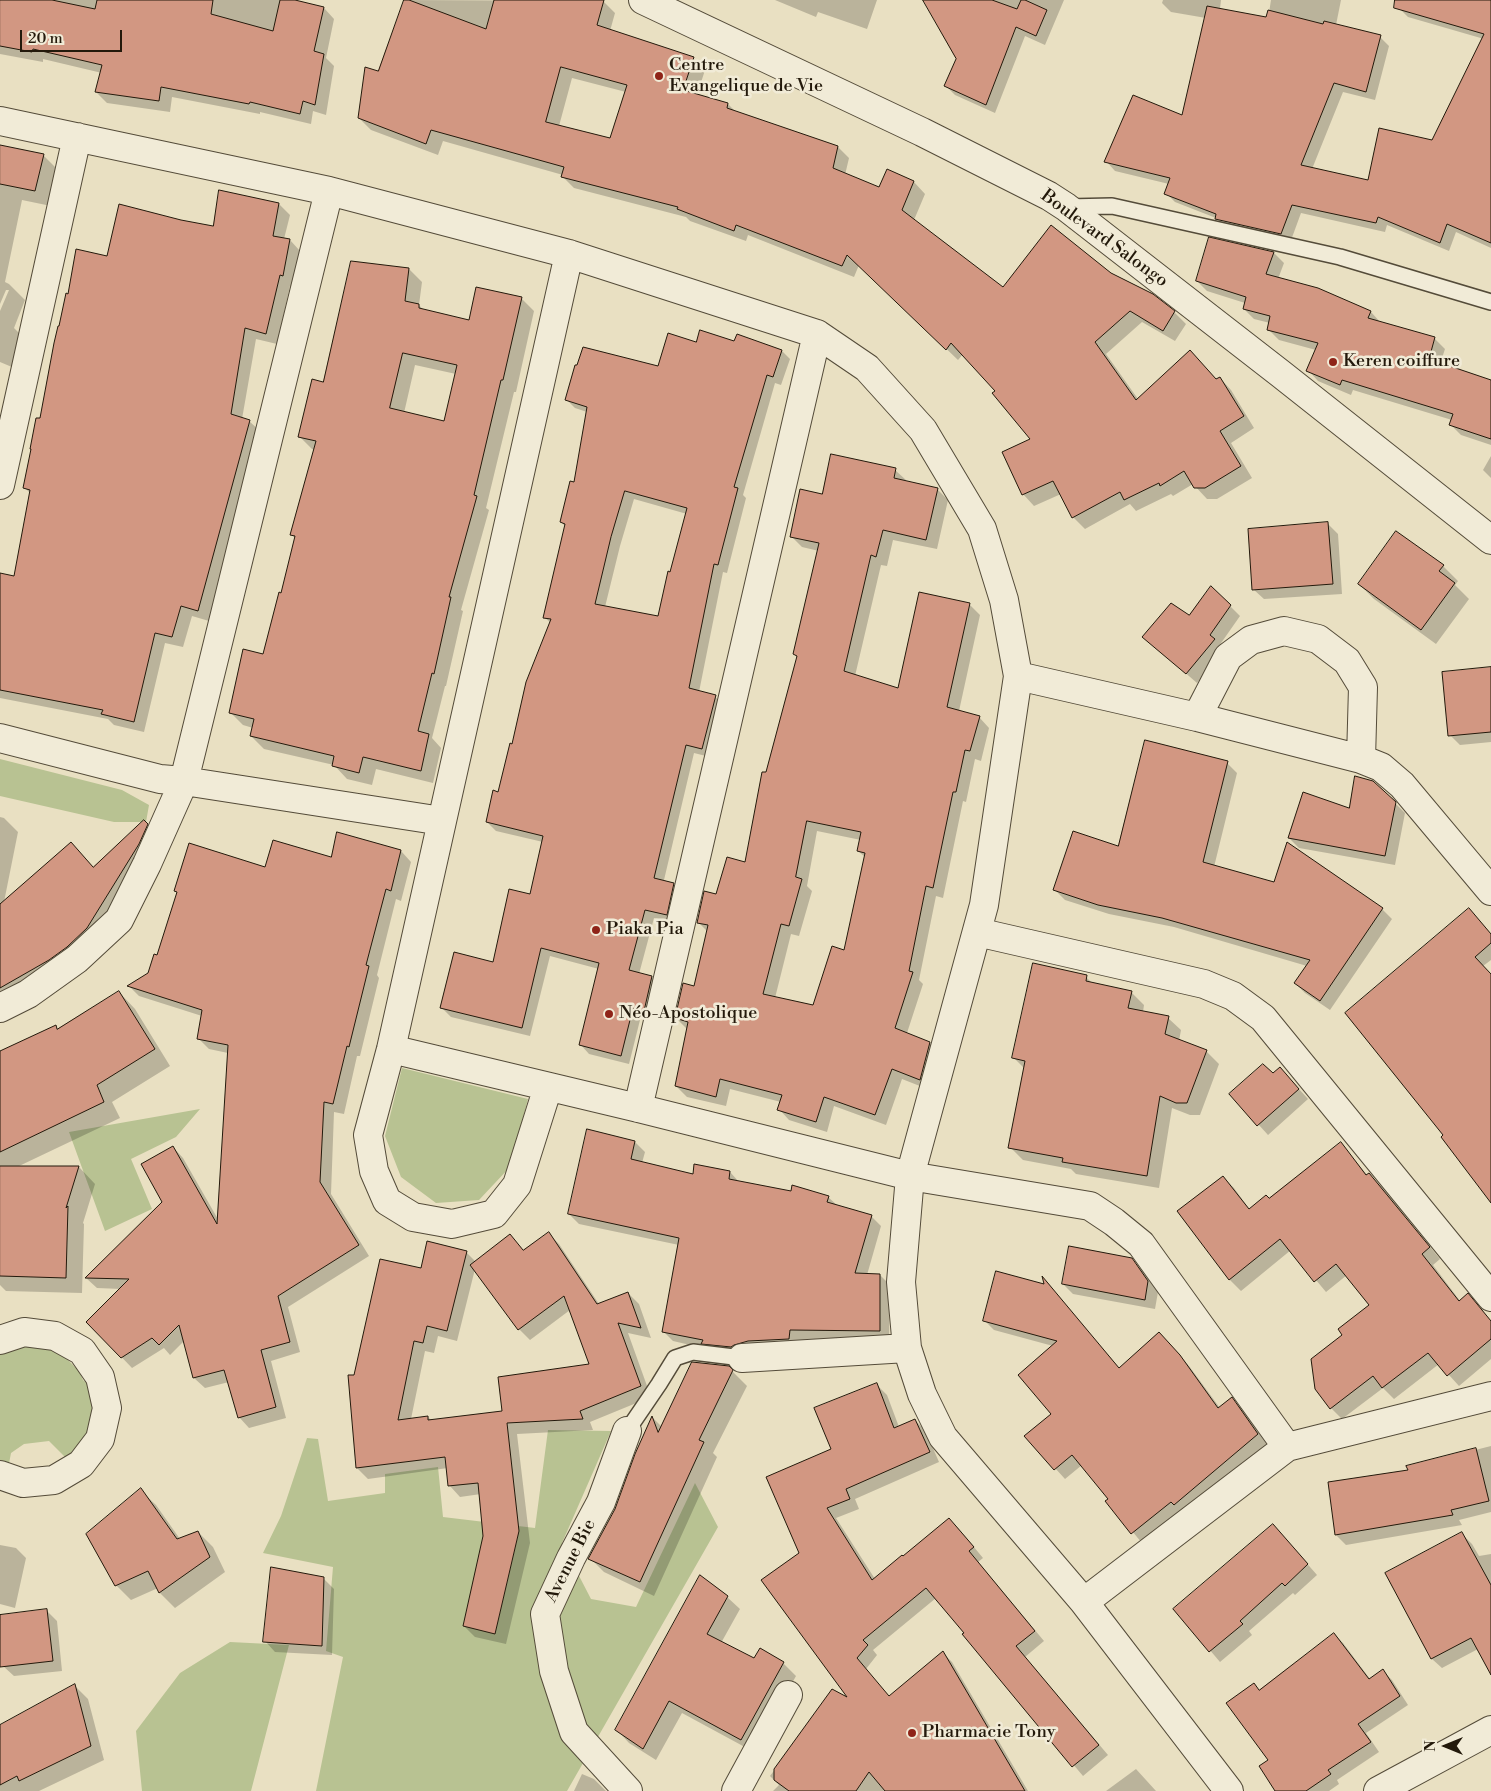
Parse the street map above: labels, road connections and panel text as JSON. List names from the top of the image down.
{
  "streets": {
    "street": ["Boulevard Salongo", "Avenue Bie"]
  },
  "places": [
    "Centre Evangelique de Vie",
    "Keren coiffure",
    "Piaka Pia",
    "Néo-Apostolique",
    "Pharmacie Tony"
  ],
  "scale_bar": "20 m",
  "north": "left"
}
